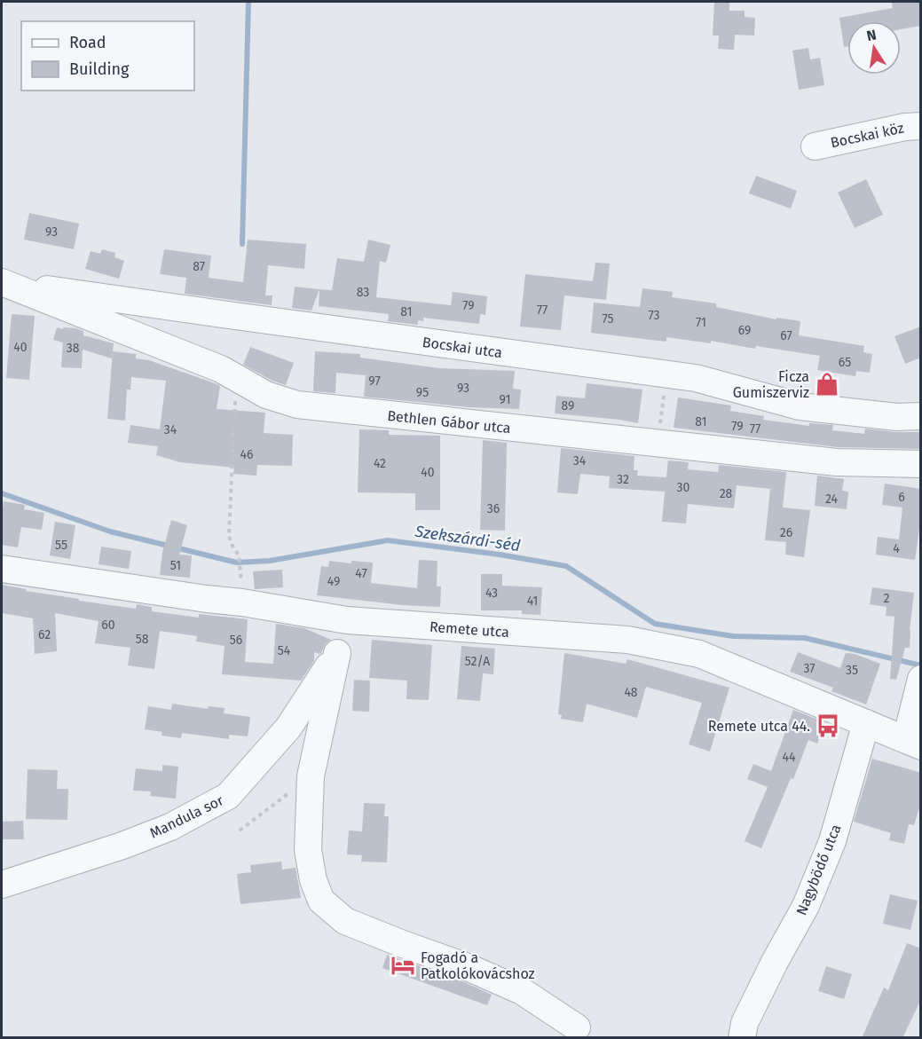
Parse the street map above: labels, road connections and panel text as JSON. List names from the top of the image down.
{
  "streets": {
    "street": [
      "Bocskai köz",
      "Bocskai utca",
      "Bethlen Gábor utca",
      "Remete utca",
      "Mandula sor",
      "Nagybödő utca"
    ]
  },
  "crossings": [
    ["Bocskai utca", "Bethlen Gábor utca"],
    ["Remete utca", "Mandula sor"],
    ["Remete utca", "Nagybödő utca"]
  ],
  "water": ["Szekszárdi-séd"],
  "places": {
    "shop": ["Ficza Gumiszerviz"],
    "bus stop": ["Remete utca 44."],
    "hotel": ["Fogadó a Patkolókovácshoz"]
  },
  "house_numbers": [
    "93",
    "87",
    "83",
    "79",
    "77",
    "81",
    "73",
    "75",
    "71",
    "69",
    "67",
    "40",
    "38",
    "65",
    "97",
    "93",
    "95",
    "91",
    "89",
    "81",
    "79",
    "77",
    "34",
    "46",
    "34",
    "42",
    "40",
    "32",
    "30",
    "28",
    "6",
    "24",
    "36",
    "26",
    "55",
    "4",
    "51",
    "47",
    "49",
    "43",
    "2",
    "41",
    "60",
    "62",
    "58",
    "56",
    "54",
    "52/A",
    "37",
    "35",
    "48",
    "44"
  ],
  "legend": ["Road", "Building"],
  "north": "top"
}
